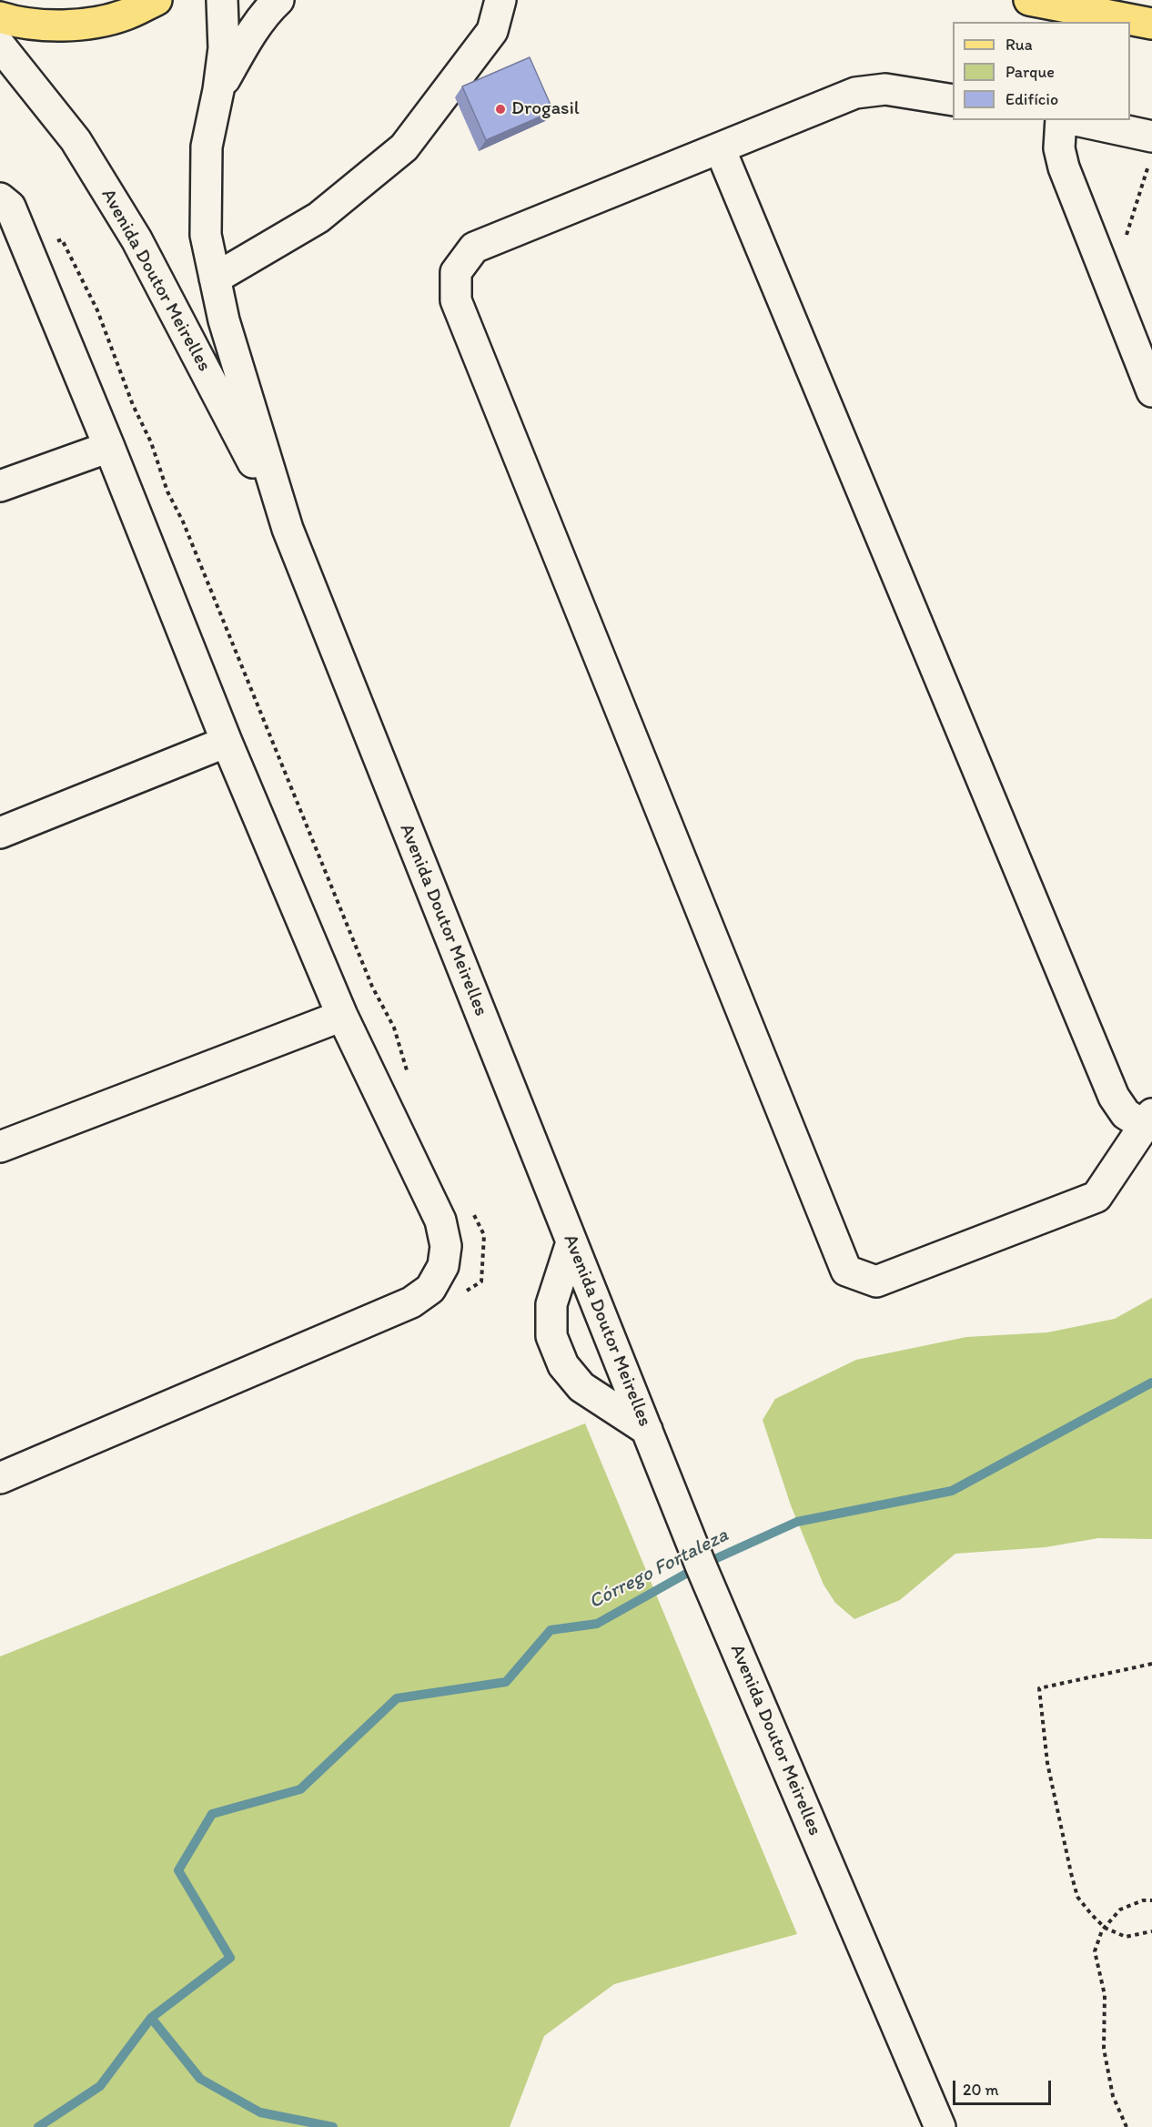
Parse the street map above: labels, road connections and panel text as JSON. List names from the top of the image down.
{
  "streets": {
    "street": ["Avenida Doutor Meirelles"]
  },
  "water": ["Córrego Fortaleza"],
  "places": ["Drogasil"],
  "legend": ["Rua", "Parque", "Edifício"],
  "scale_bar": "20 m"
}
